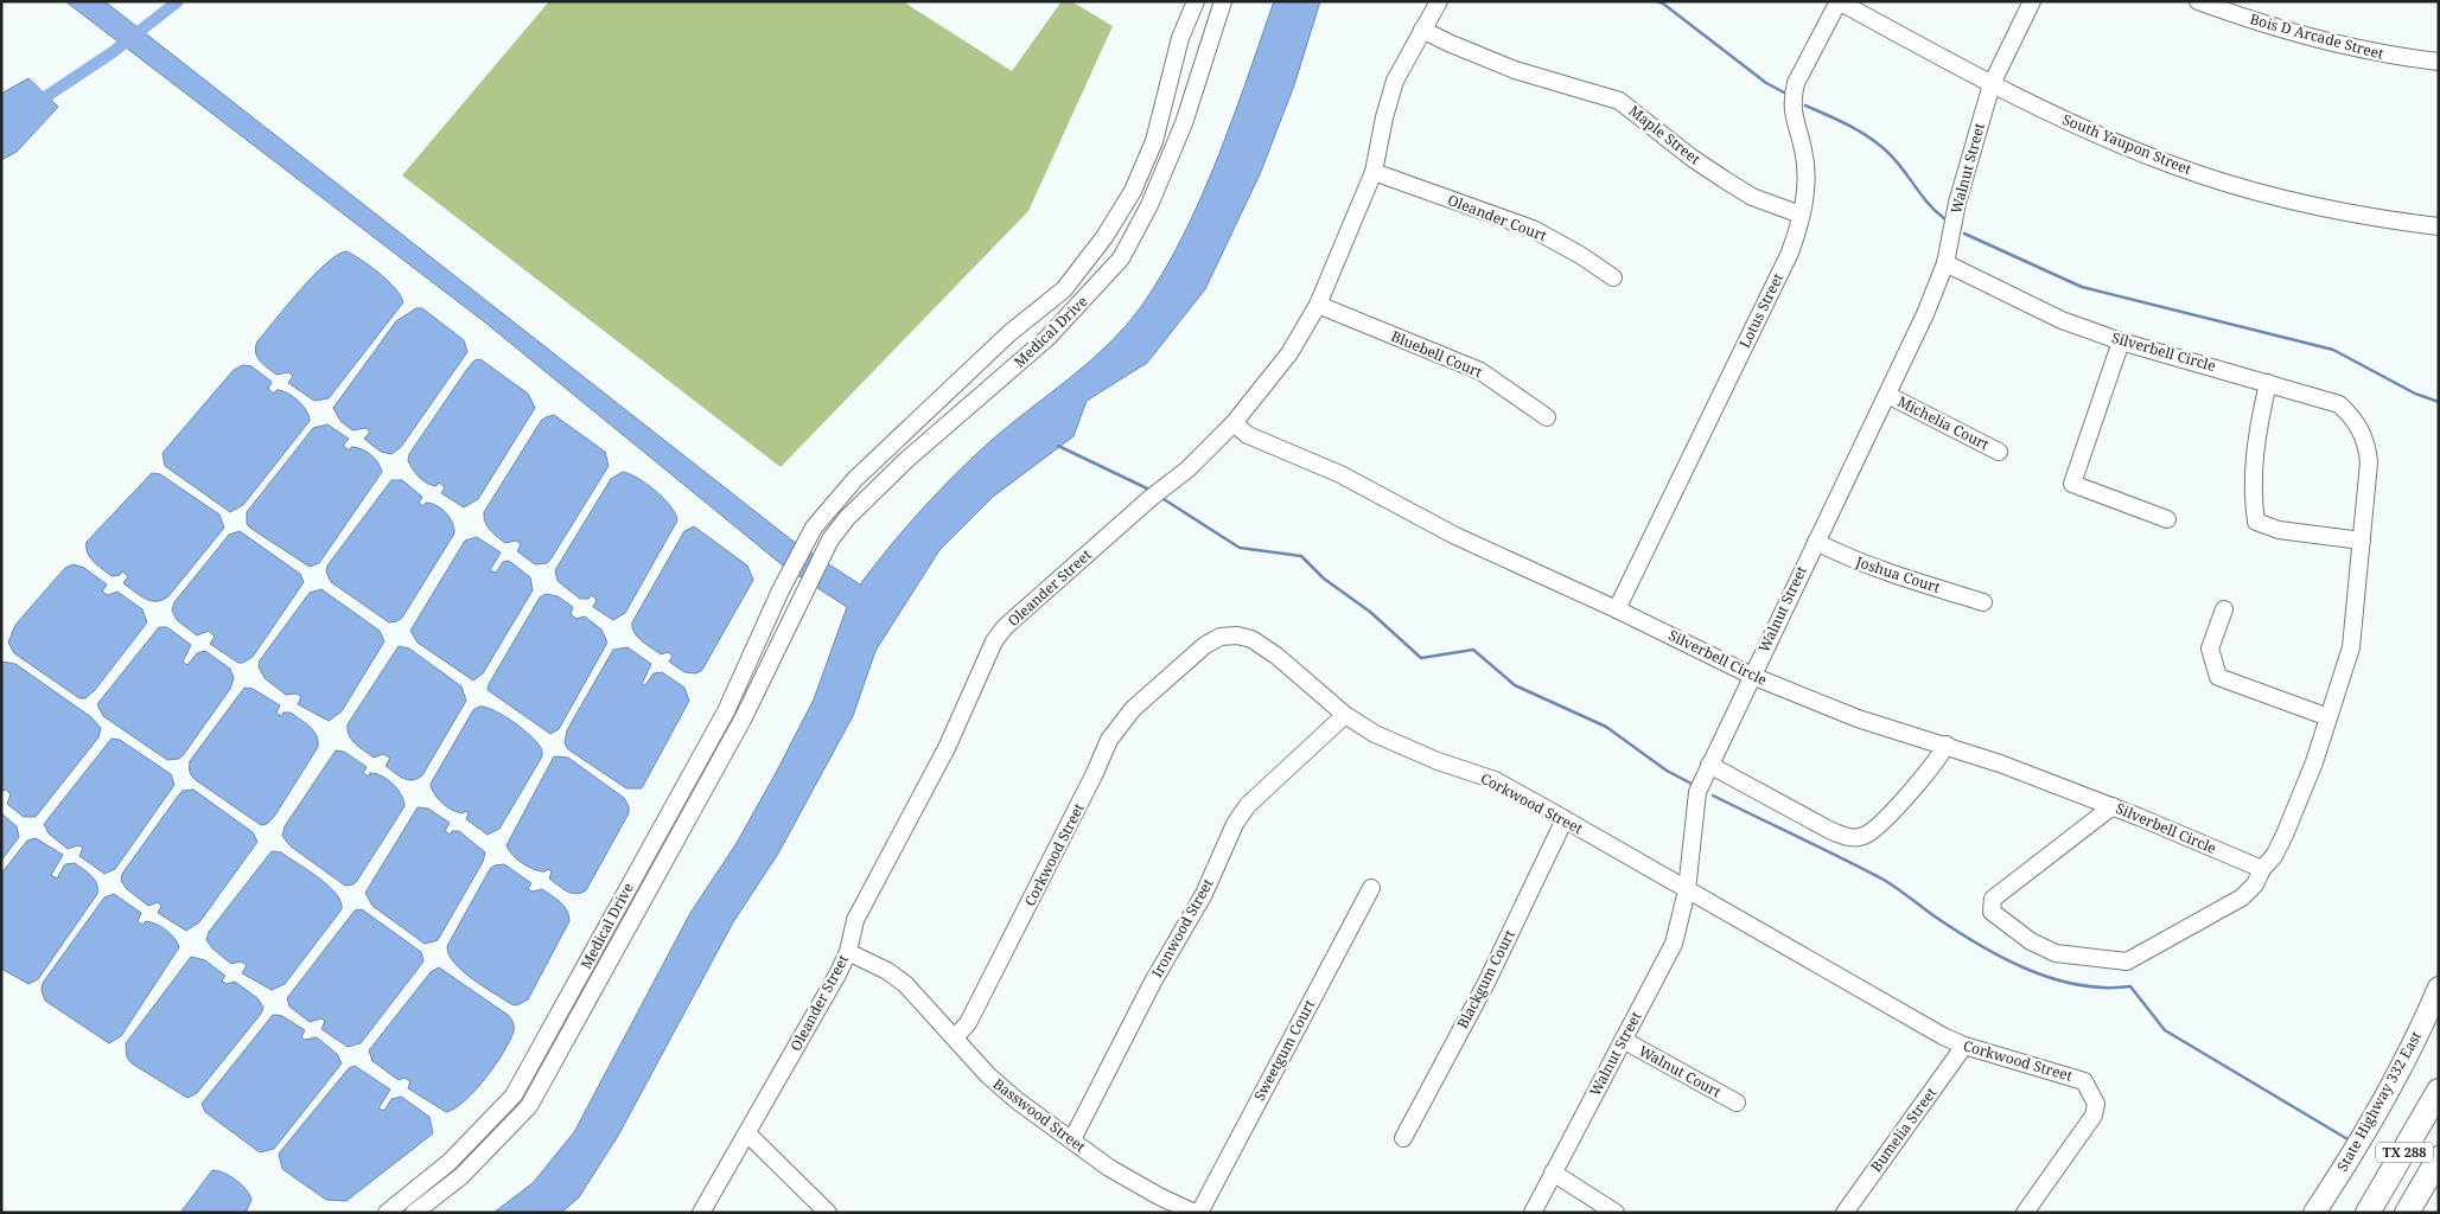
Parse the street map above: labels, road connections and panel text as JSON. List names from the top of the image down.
{
  "streets": {
    "highway": ["TX 288"],
    "main road": ["State Highway 332 East"],
    "street": [
      "Bois D Arcade Street",
      "Maple Street",
      "South Yaupon Street",
      "Walnut Street",
      "Oleander Court",
      "Lotus Street",
      "Medical Drive",
      "Silverbell Circle",
      "Bluebell Court",
      "Michelia Court",
      "Joshua Court",
      "Oleander Street",
      "Corkwood Street",
      "Ironwood Street",
      "Blackgum Court",
      "Sweetgum Court",
      "Walnut Court",
      "Basswood Street",
      "Bumelia Street"
    ]
  },
  "crossings": [
    ["Maple Street", "Lotus Street"],
    ["Maple Street", "Oleander Street"],
    ["South Yaupon Street", "Walnut Street"],
    ["South Yaupon Street", "Lotus Street"],
    ["Walnut Street", "Silverbell Circle"],
    ["Walnut Street", "Michelia Court"],
    ["Walnut Street", "Joshua Court"],
    ["Walnut Street", "Corkwood Street"],
    ["Walnut Street", "Walnut Court"],
    ["Oleander Court", "Oleander Street"],
    ["Lotus Street", "Silverbell Circle"],
    ["Silverbell Circle", "Oleander Street"],
    ["Bluebell Court", "Oleander Street"],
    ["Oleander Street", "Basswood Street"],
    ["Corkwood Street", "Ironwood Street"],
    ["Corkwood Street", "Blackgum Court"],
    ["Corkwood Street", "Basswood Street"],
    ["Corkwood Street", "Bumelia Street"],
    ["Ironwood Street", "Basswood Street"]
  ]
}
